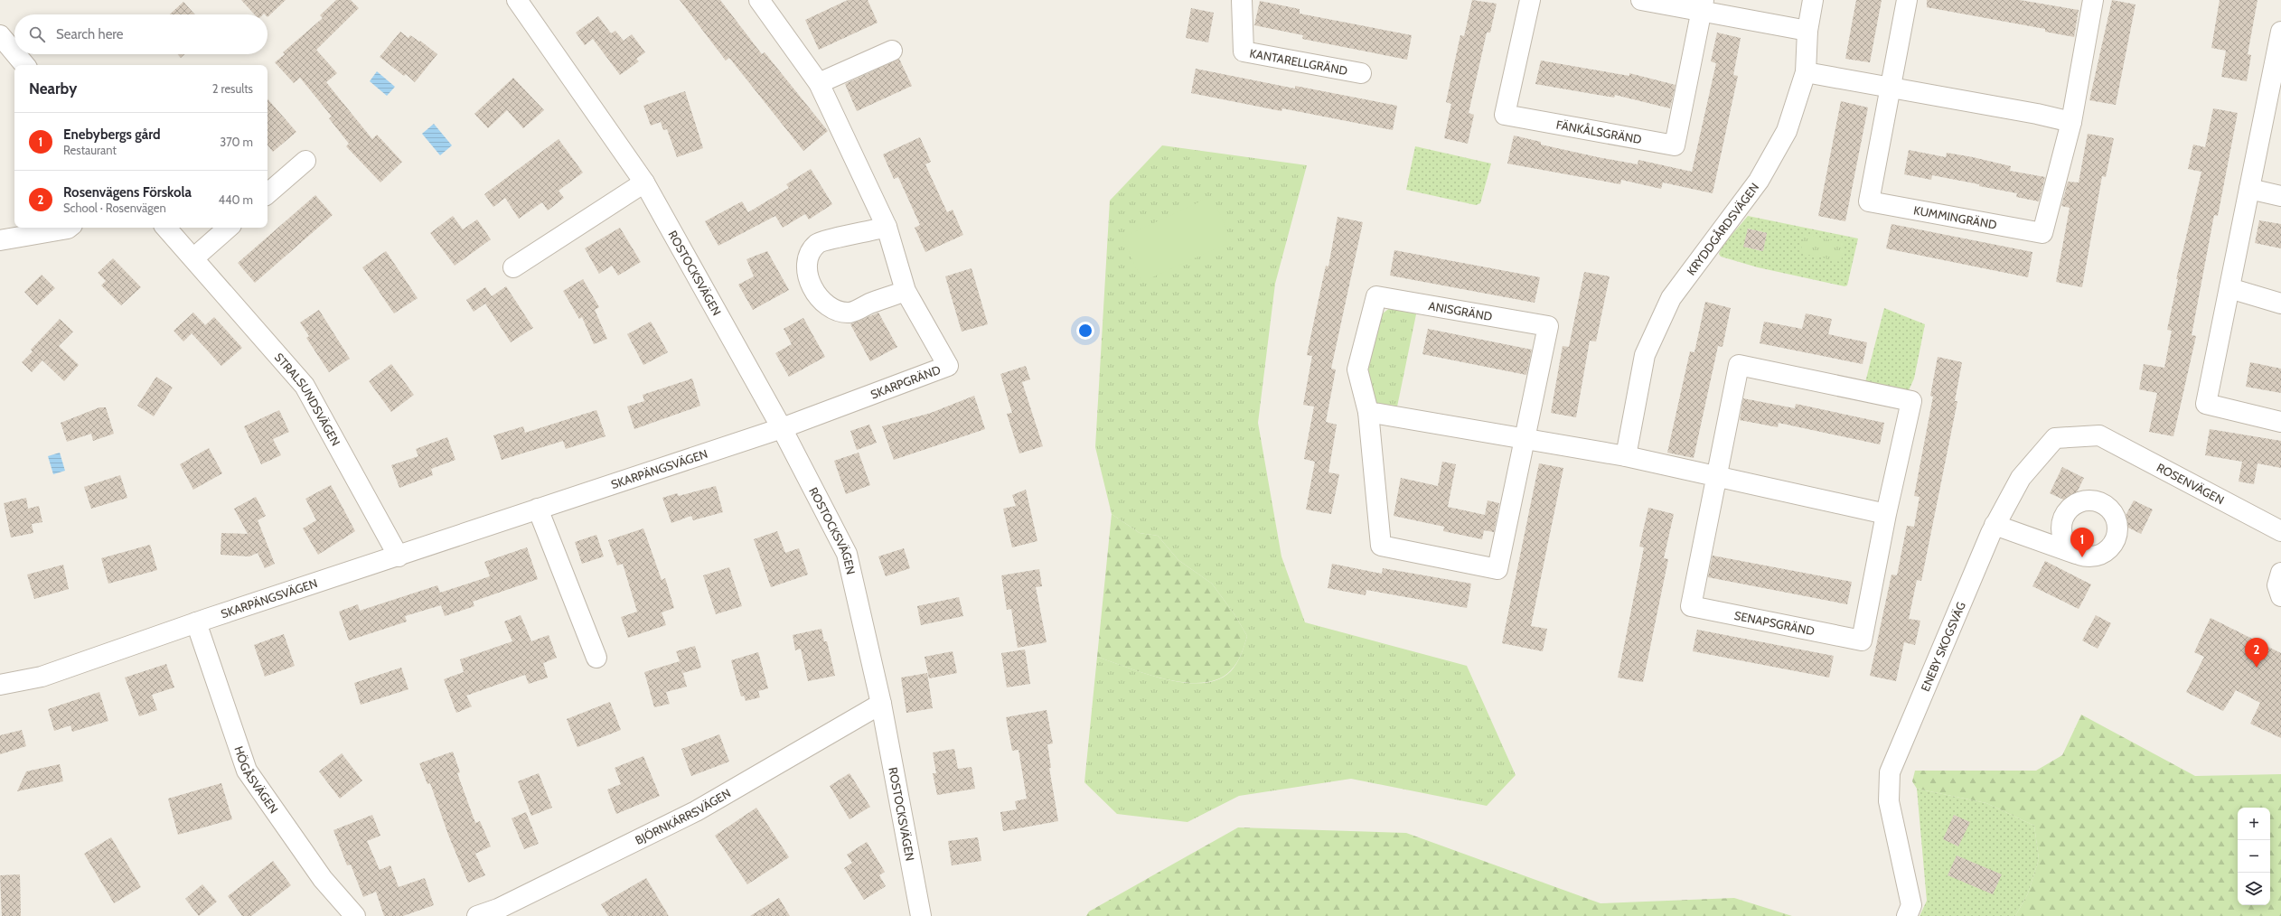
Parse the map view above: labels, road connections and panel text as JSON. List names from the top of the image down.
{
  "streets": {
    "street": [
      "KANTARELLGRÄND",
      "FÄNKÅLSGRÄND",
      "KUMMINGRÄND",
      "KRYDDGÅRDSVÄGEN",
      "ROSTOCKSVÄGEN",
      "ANISGRÄND",
      "SKARPGRÄND",
      "STRALSUNDSVÄGEN",
      "SKARPÄNGSVÄGEN",
      "ROSENVÄGEN",
      "SENAPSGRÄND",
      "ENEBY SKOGSVÄG",
      "HÖGÅSVÄGEN",
      "BJÖRNKÄRRSVÄGEN"
    ]
  },
  "crossings": [
    ["ROSTOCKSVÄGEN", "SKARPGRÄND"],
    ["ROSTOCKSVÄGEN", "SKARPÄNGSVÄGEN"],
    ["ROSTOCKSVÄGEN", "BJÖRNKÄRRSVÄGEN"],
    ["SKARPGRÄND", "SKARPÄNGSVÄGEN"],
    ["STRALSUNDSVÄGEN", "SKARPÄNGSVÄGEN"],
    ["SKARPÄNGSVÄGEN", "HÖGÅSVÄGEN"],
    ["ROSENVÄGEN", "ENEBY SKOGSVÄG"]
  ],
  "page": {
    "search": "Search here",
    "heading": ["Nearby", "2 results"],
    "list": [
      {
        "mark": "1",
        "name": "Enebybergs gård",
        "note": "Restaurant",
        "value": "370 m"
      },
      {
        "mark": "2",
        "name": "Rosenvägens Förskola",
        "note": "School · Rosenvägen",
        "value": "440 m"
      }
    ],
    "pins": ["1", "2"],
    "map_buttons": ["+", "−"]
  }
}
